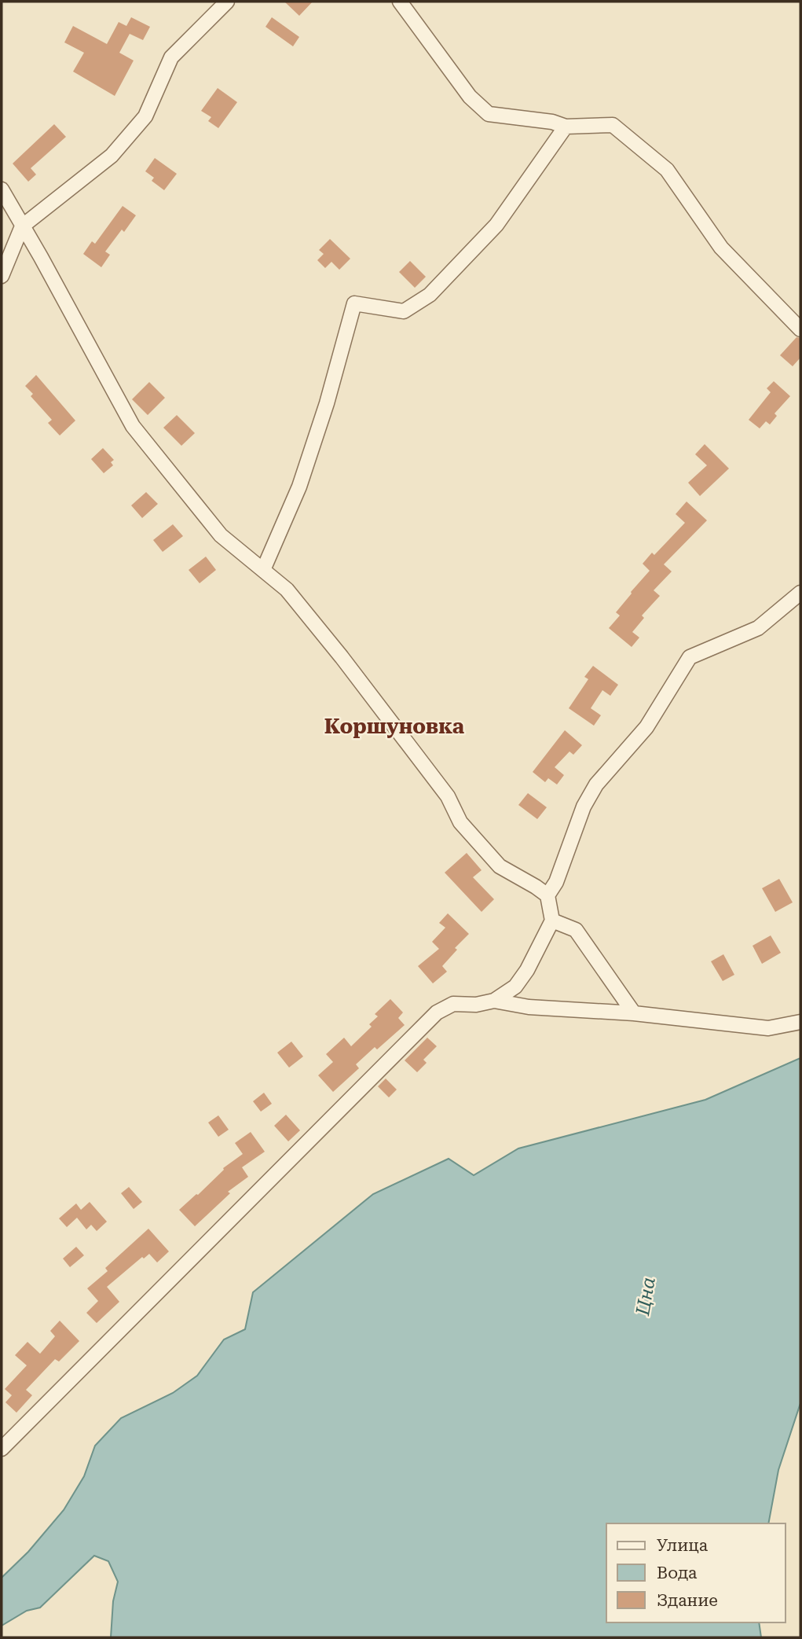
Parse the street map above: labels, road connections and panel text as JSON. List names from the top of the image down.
{
  "districts": ["Коршуновка"],
  "water": ["Цна"],
  "legend": ["Улица", "Вода", "Здание"]
}
